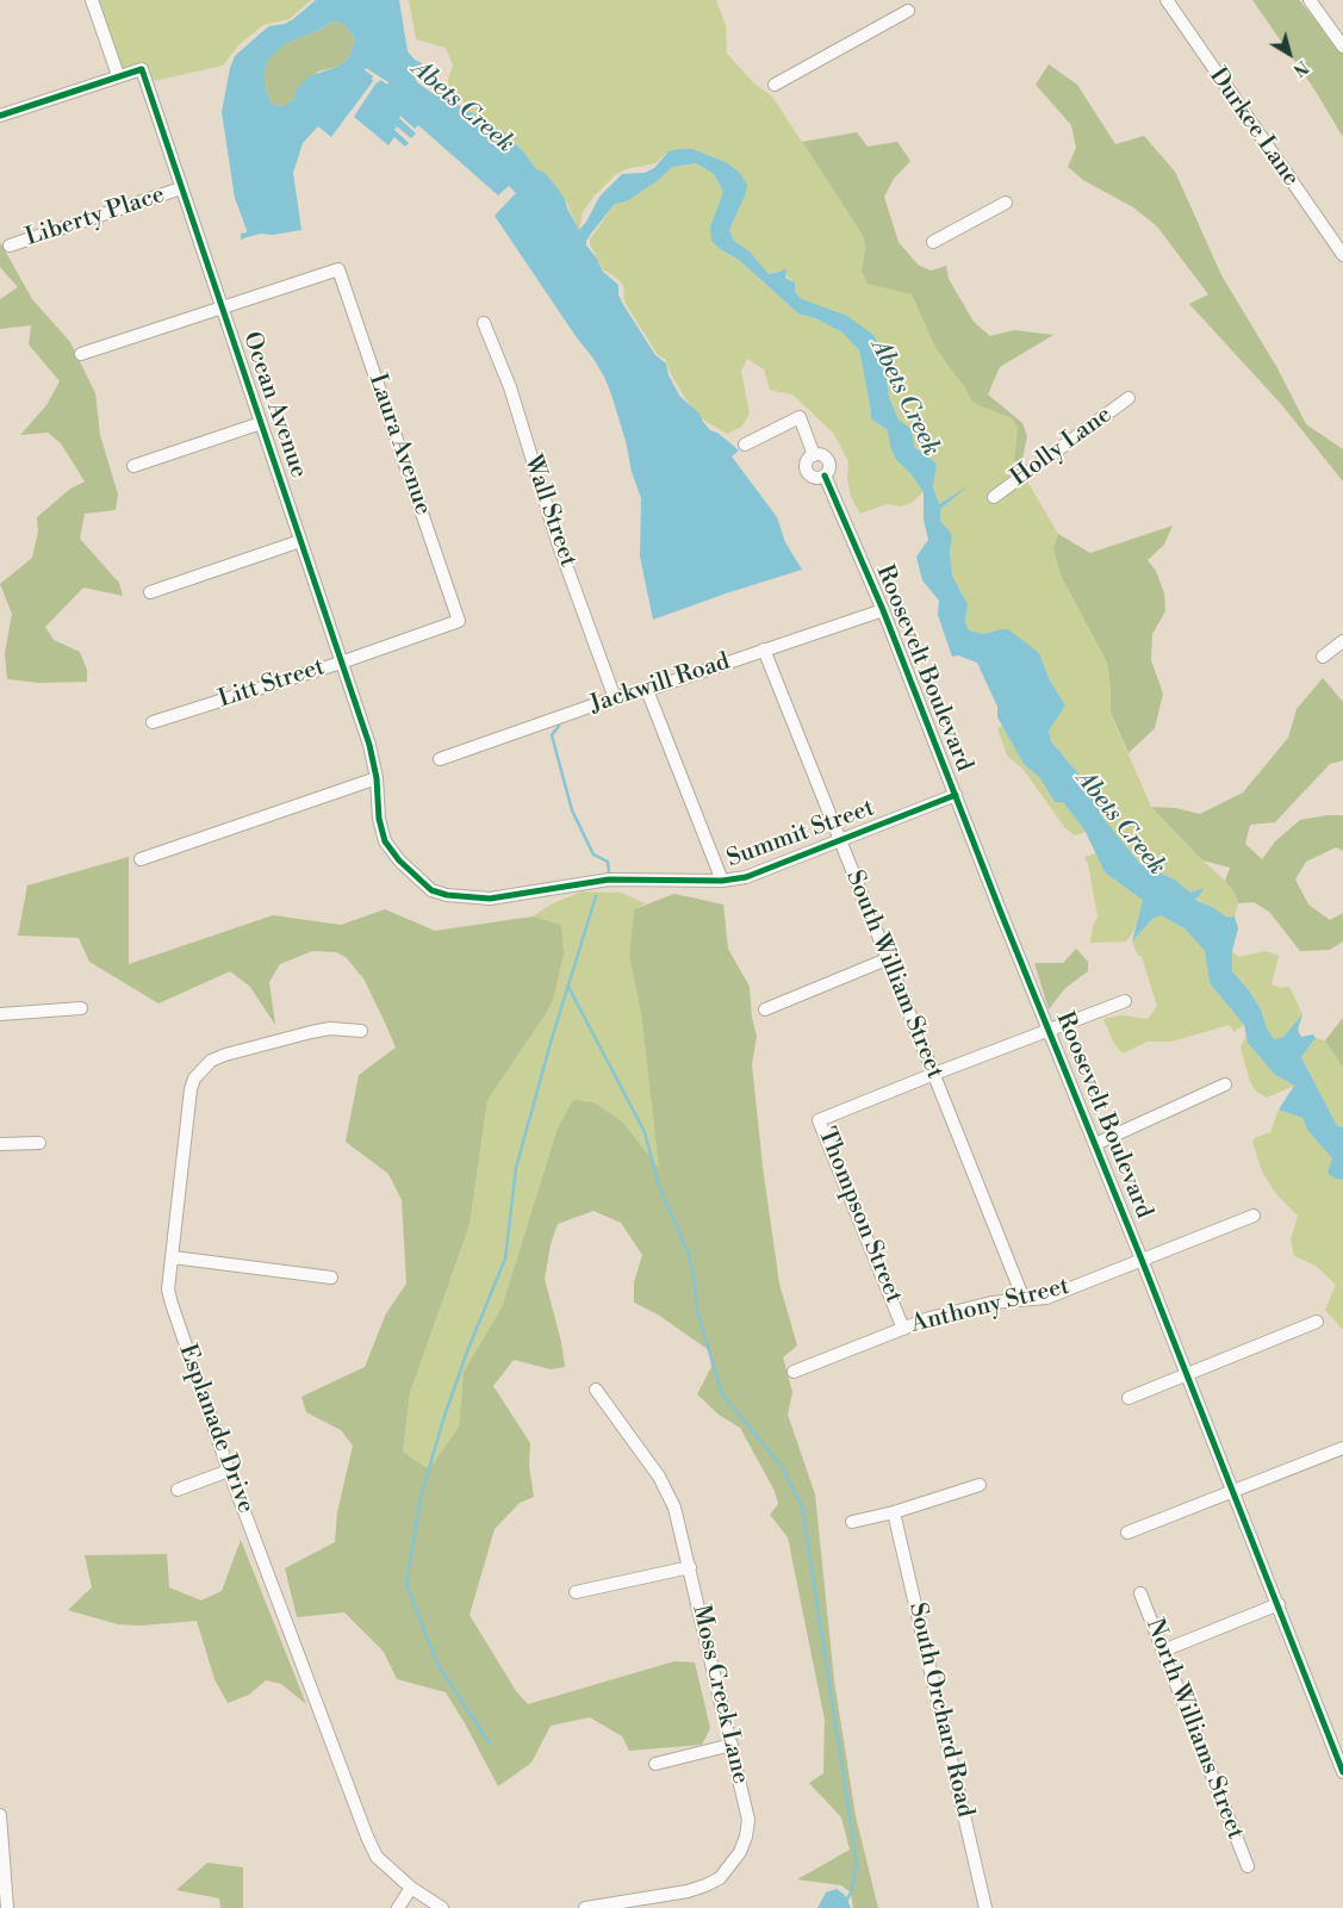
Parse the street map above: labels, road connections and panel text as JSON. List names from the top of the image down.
{
  "streets": {
    "street": [
      "Durkee Lane",
      "Liberty Place",
      "Ocean Avenue",
      "Laura Avenue",
      "Holly Lane",
      "Wall Street",
      "Roosevelt Boulevard",
      "Litt Street",
      "Jackwill Road",
      "Summit Street",
      "South William Street",
      "Thompson Street",
      "Anthony Street",
      "Esplanade Drive",
      "Moss Creek Lane",
      "South Orchard Road",
      "North Williams Street"
    ]
  },
  "crossings": [
    ["Liberty Place", "Ocean Avenue"],
    ["Ocean Avenue", "Laura Avenue"],
    ["Ocean Avenue", "Litt Street"],
    ["Ocean Avenue", "Summit Street"],
    ["Laura Avenue", "Litt Street"],
    ["Wall Street", "Jackwill Road"],
    ["Roosevelt Boulevard", "Jackwill Road"],
    ["Roosevelt Boulevard", "Summit Street"],
    ["Roosevelt Boulevard", "Anthony Street"],
    ["Jackwill Road", "South William Street"],
    ["Summit Street", "South William Street"],
    ["South William Street", "Thompson Street"],
    ["South William Street", "Anthony Street"],
    ["Thompson Street", "Anthony Street"]
  ],
  "water": ["Abets Creek"],
  "north": "bottom right"
}
